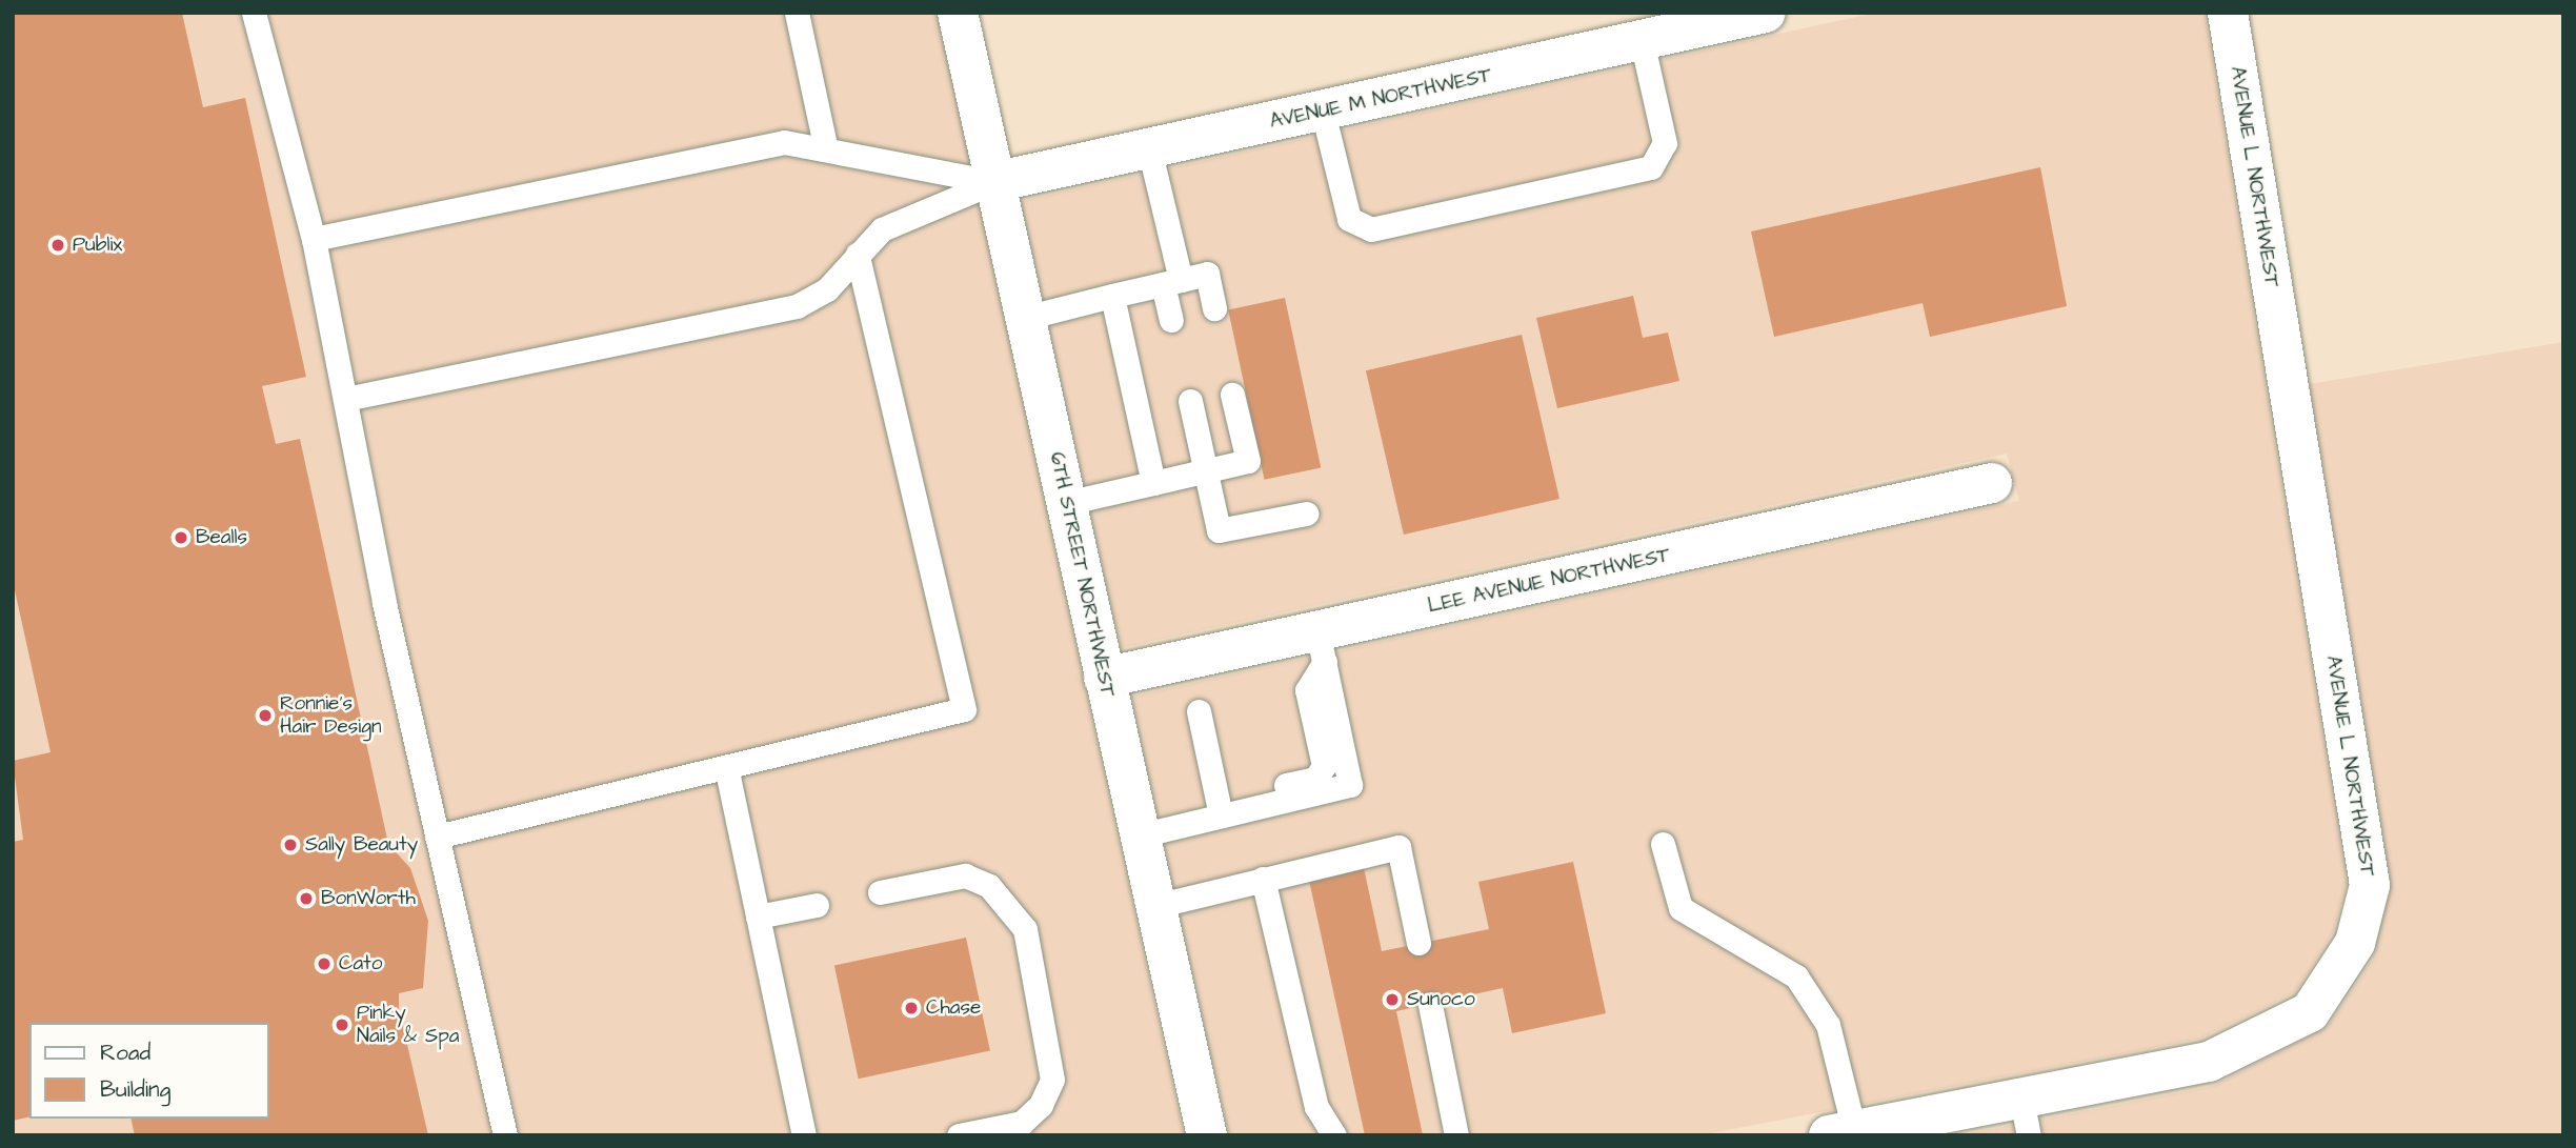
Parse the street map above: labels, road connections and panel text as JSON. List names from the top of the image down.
{
  "streets": {
    "main road": [
      "AVENUE M NORTHWEST",
      "AVENUE L NORTHWEST",
      "6TH STREET NORTHWEST",
      "LEE AVENUE NORTHWEST"
    ]
  },
  "crossings": [
    ["AVENUE M NORTHWEST", "6TH STREET NORTHWEST"],
    ["6TH STREET NORTHWEST", "LEE AVENUE NORTHWEST"]
  ],
  "places": [
    "Publix",
    "Bealls",
    "Ronnie's Hair Design",
    "Sally Beauty",
    "BonWorth",
    "Cato",
    "Sunoco",
    "Chase",
    "Pinky Nails & Spa"
  ],
  "legend": ["Road", "Building"]
}
